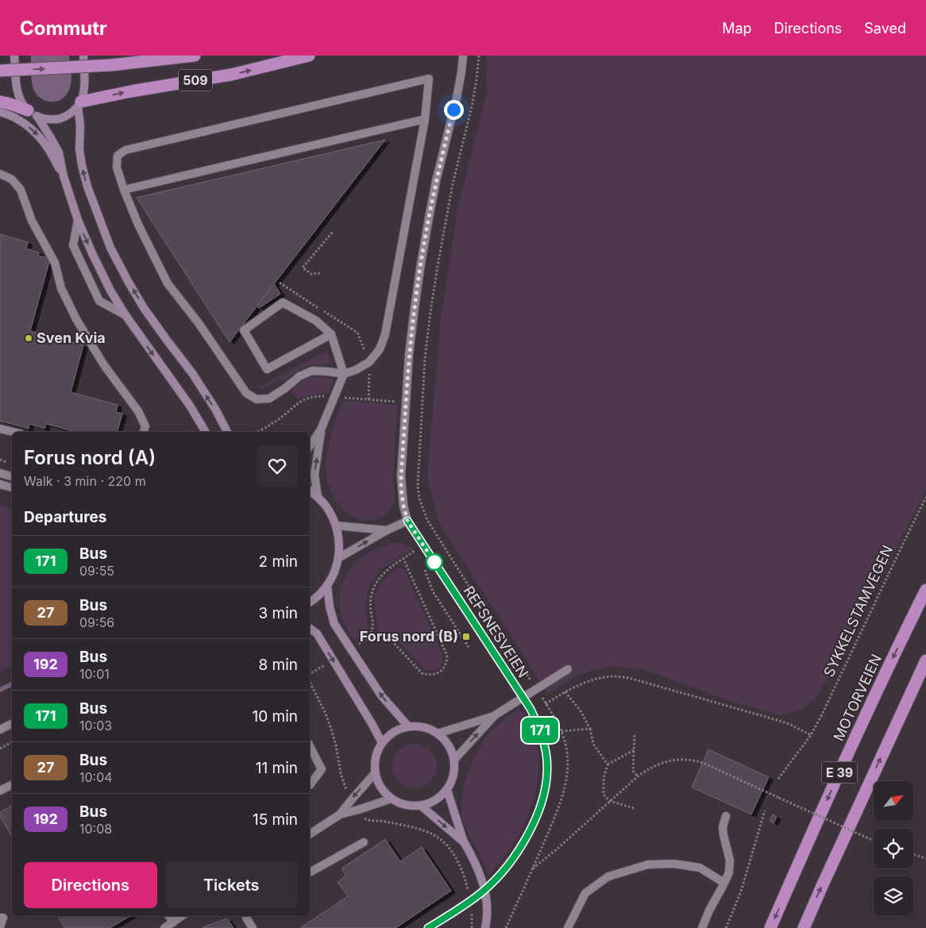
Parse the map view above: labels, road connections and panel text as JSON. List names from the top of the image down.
{
  "streets": {
    "highway": ["509", "MOTORVEIEN", "E 39"],
    "street": ["REFSNESVEIEN"],
    "path": ["SYKKELSTAMVEGEN"]
  },
  "places": {
    "other": ["Sven Kvia"],
    "transit": ["Forus nord (B)"]
  },
  "lines": ["bus line 171"],
  "north": "top right",
  "page": {
    "header": "Commutr",
    "nav": ["Map", "Directions", "Saved"],
    "on_map": "171",
    "heading": [
      ["Forus nord (A)", "Walk · 3 min · 220 m"],
      "Departures"
    ],
    "list": [
      {
        "mark": "171",
        "name": "Bus",
        "note": "09:55",
        "value": "2 min"
      },
      {
        "mark": "27",
        "name": "Bus",
        "note": "09:56",
        "value": "3 min"
      },
      {
        "mark": "192",
        "name": "Bus",
        "note": "10:01",
        "value": "8 min"
      },
      {
        "mark": "171",
        "name": "Bus",
        "note": "10:03",
        "value": "10 min"
      },
      {
        "mark": "27",
        "name": "Bus",
        "note": "10:04",
        "value": "11 min"
      },
      {
        "mark": "192",
        "name": "Bus",
        "note": "10:08",
        "value": "15 min"
      }
    ],
    "buttons": ["Directions", "Tickets"]
  }
}
